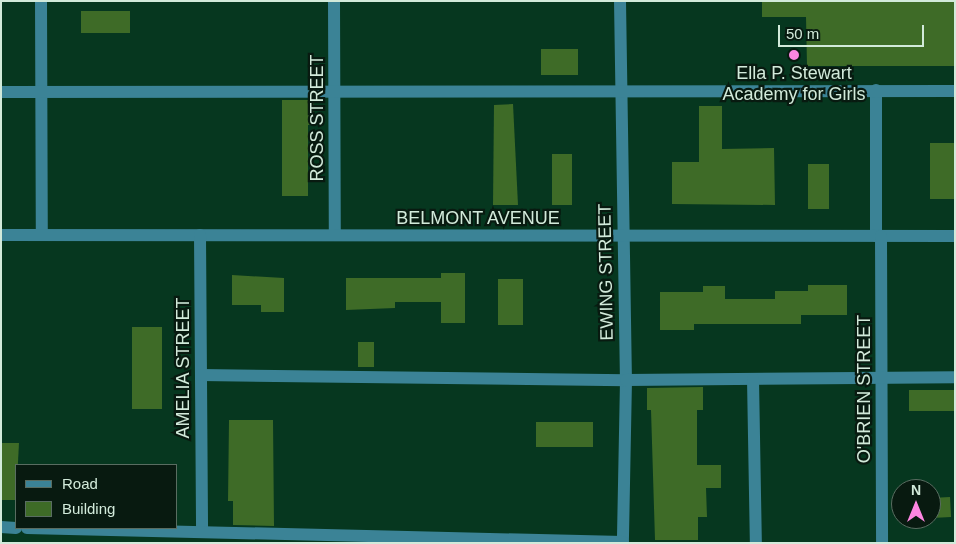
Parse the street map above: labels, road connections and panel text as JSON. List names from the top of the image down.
{
  "streets": {
    "street": [
      "ROSS STREET",
      "BELMONT AVENUE",
      "EWING STREET",
      "AMELIA STREET",
      "O'BRIEN STREET"
    ]
  },
  "crossings": [
    ["ROSS STREET", "BELMONT AVENUE"],
    ["BELMONT AVENUE", "EWING STREET"],
    ["BELMONT AVENUE", "AMELIA STREET"],
    ["BELMONT AVENUE", "O'BRIEN STREET"]
  ],
  "places": ["Ella P. Stewart Academy for Girls"],
  "legend": ["Road", "Building"],
  "scale_bar": "50 m",
  "north": "top"
}
